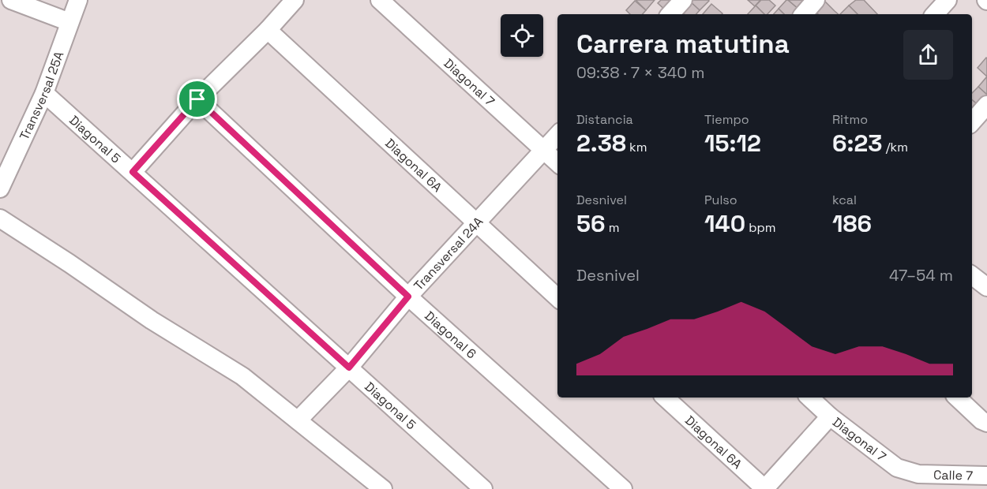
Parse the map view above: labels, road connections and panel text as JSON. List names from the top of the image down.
{
  "streets": {
    "street": [
      "Diagonal 7",
      "Transversal 25A",
      "Diagonal 5",
      "Diagonal 6A",
      "Transversal 24A",
      "Diagonal 6",
      "Calle 7"
    ]
  },
  "crossings": [
    ["Diagonal 7", "Transversal 24A"],
    ["Diagonal 7", "Calle 7"],
    ["Transversal 25A", "Diagonal 5"],
    ["Diagonal 5", "Transversal 24A"],
    ["Diagonal 6A", "Transversal 24A"],
    ["Transversal 24A", "Diagonal 6"]
  ],
  "page": {
    "heading": ["Carrera matutina", "09:38 · 7 × 340 m"],
    "stats": [
      ["Distancia", "2.38 km"],
      ["Tiempo", "15:12"],
      ["Ritmo", "6:23 /km"],
      ["Desnivel", "56 m"],
      ["Pulso", "140 bpm"],
      ["kcal", "186"]
    ],
    "chart": ["Desnivel", "47–54 m"]
  }
}
